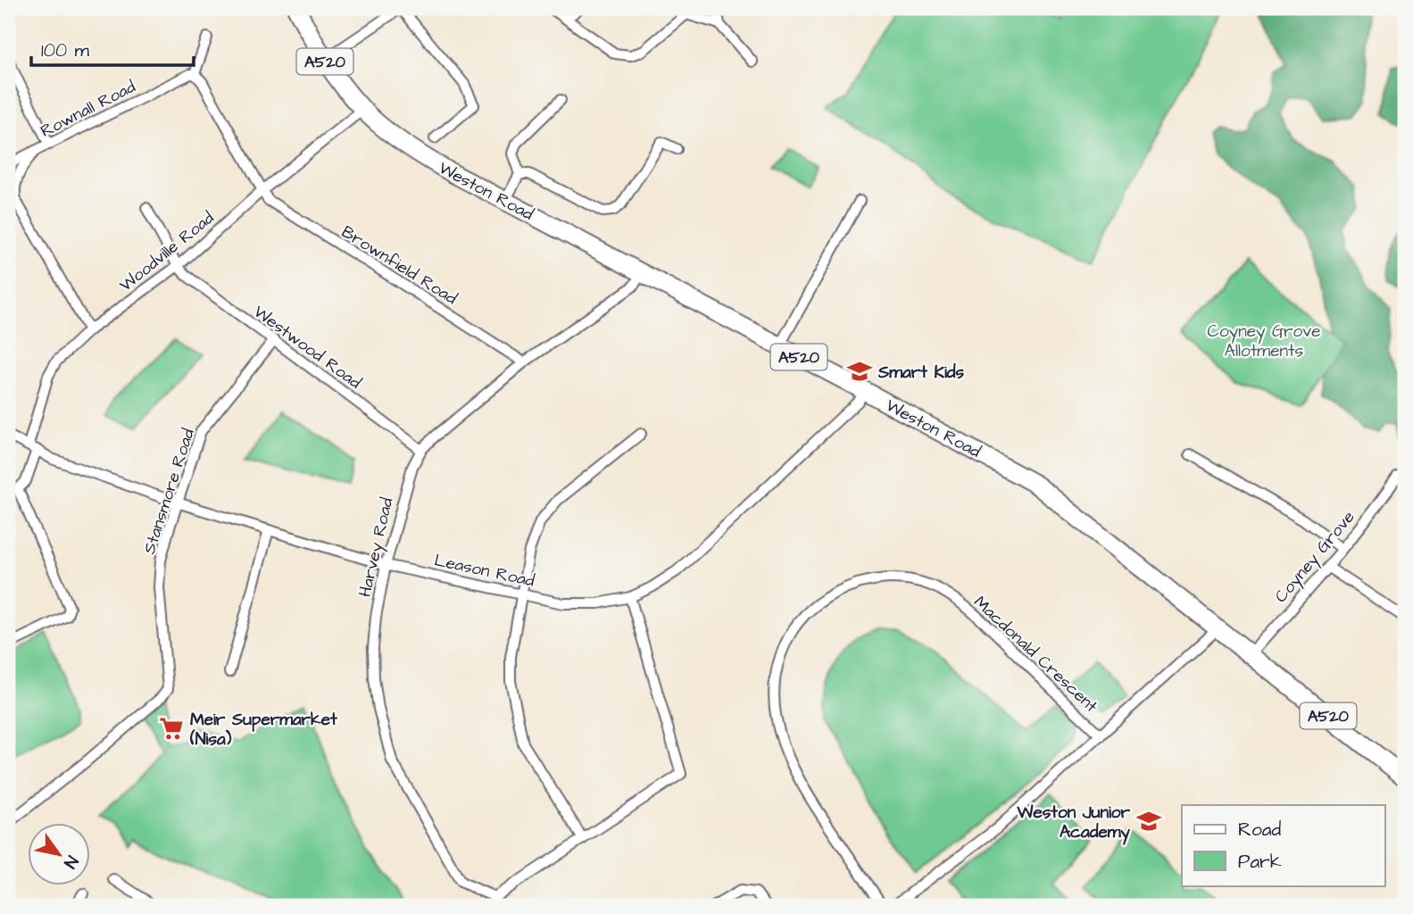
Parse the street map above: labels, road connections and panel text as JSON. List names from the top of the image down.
{
  "streets": {
    "highway": ["A520", "Weston Road"],
    "street": [
      "Rownall Road",
      "Woodville Road",
      "Brownfield Road",
      "Westwood Road",
      "Stansmore Road",
      "Harvey Road",
      "Coyney Grove",
      "Leason Road",
      "Macdonald Crescent"
    ]
  },
  "crossings": [
    ["Weston Road", "Woodville Road"],
    ["Weston Road", "Harvey Road"],
    ["Weston Road", "Coyney Grove"],
    ["Weston Road", "Leason Road"],
    ["Woodville Road", "Brownfield Road"],
    ["Woodville Road", "Westwood Road"],
    ["Woodville Road", "Leason Road"],
    ["Brownfield Road", "Harvey Road"],
    ["Westwood Road", "Stansmore Road"],
    ["Westwood Road", "Harvey Road"],
    ["Stansmore Road", "Leason Road"],
    ["Harvey Road", "Leason Road"]
  ],
  "parks": ["Coyney Grove Allotments"],
  "places": {
    "school or university": ["Smart Kids", "Weston Junior Academy"],
    "supermarket": ["Meir Supermarket (Nisa)"]
  },
  "legend": ["Road", "Park"],
  "scale_bar": "100 m",
  "north": "bottom right"
}
